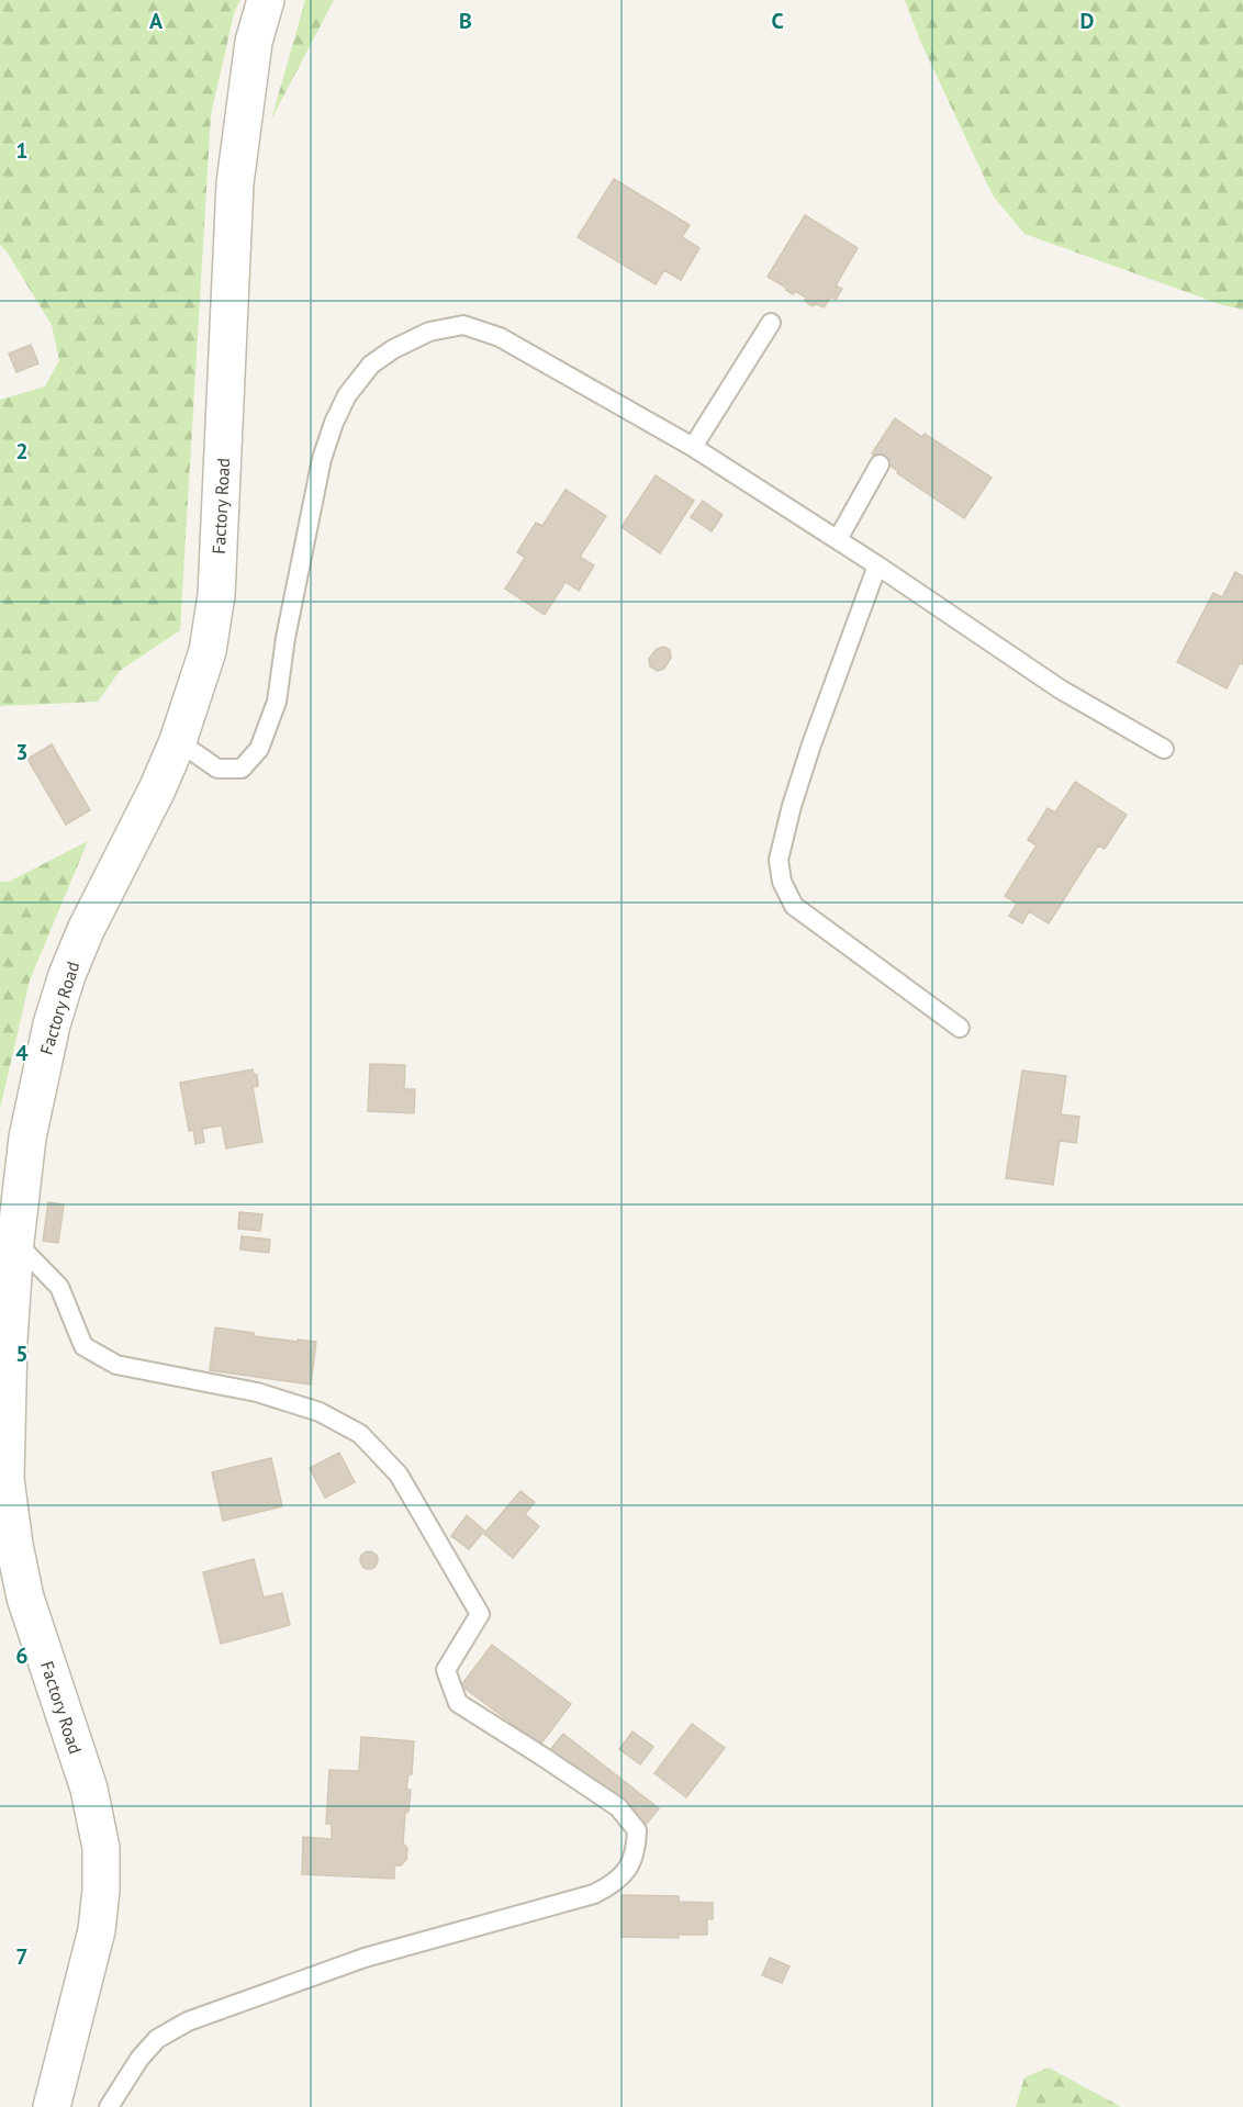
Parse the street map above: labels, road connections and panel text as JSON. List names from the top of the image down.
{
  "streets": {
    "street": ["Factory Road"]
  },
  "grid": {
    "columns": [
      "A",
      "B",
      "C",
      "D"
    ],
    "rows": [
      "1",
      "2",
      "3",
      "4",
      "5",
      "6",
      "7"
    ]
  }
}
